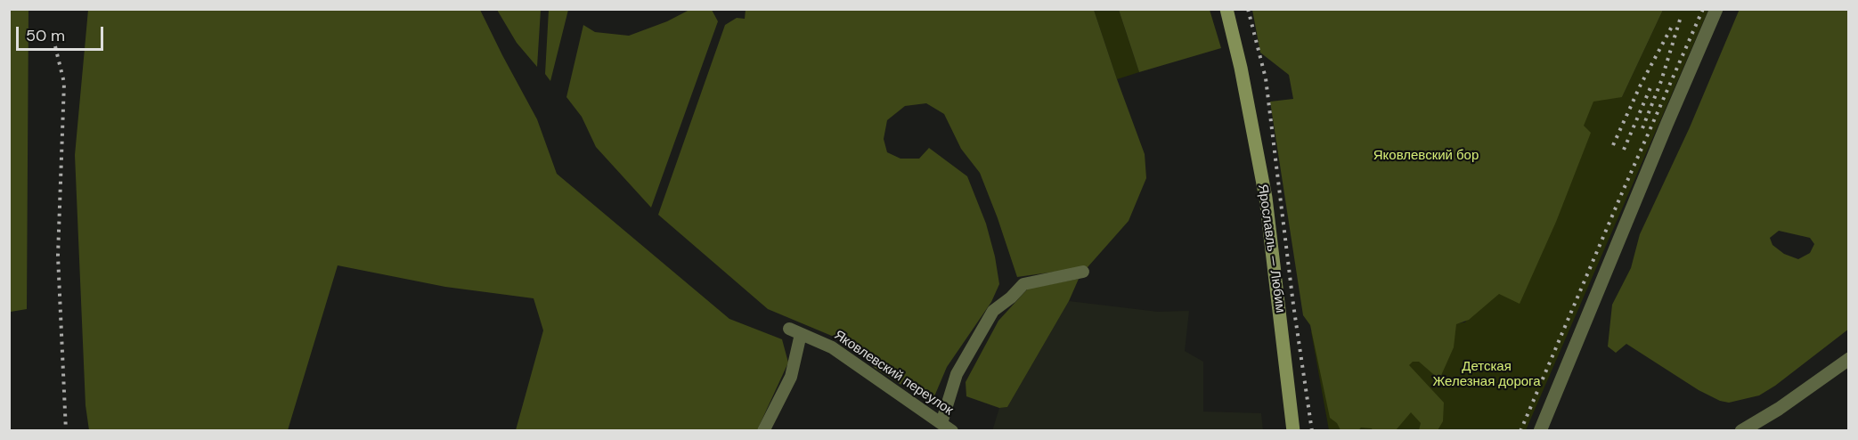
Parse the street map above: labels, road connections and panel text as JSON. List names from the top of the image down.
{
  "streets": {
    "main road": ["Ярославль — Любим"],
    "street": ["Яковлевский переулок"]
  },
  "parks": ["Яковлевский бор", "Детская Железная дорога"],
  "scale_bar": "50 m"
}
